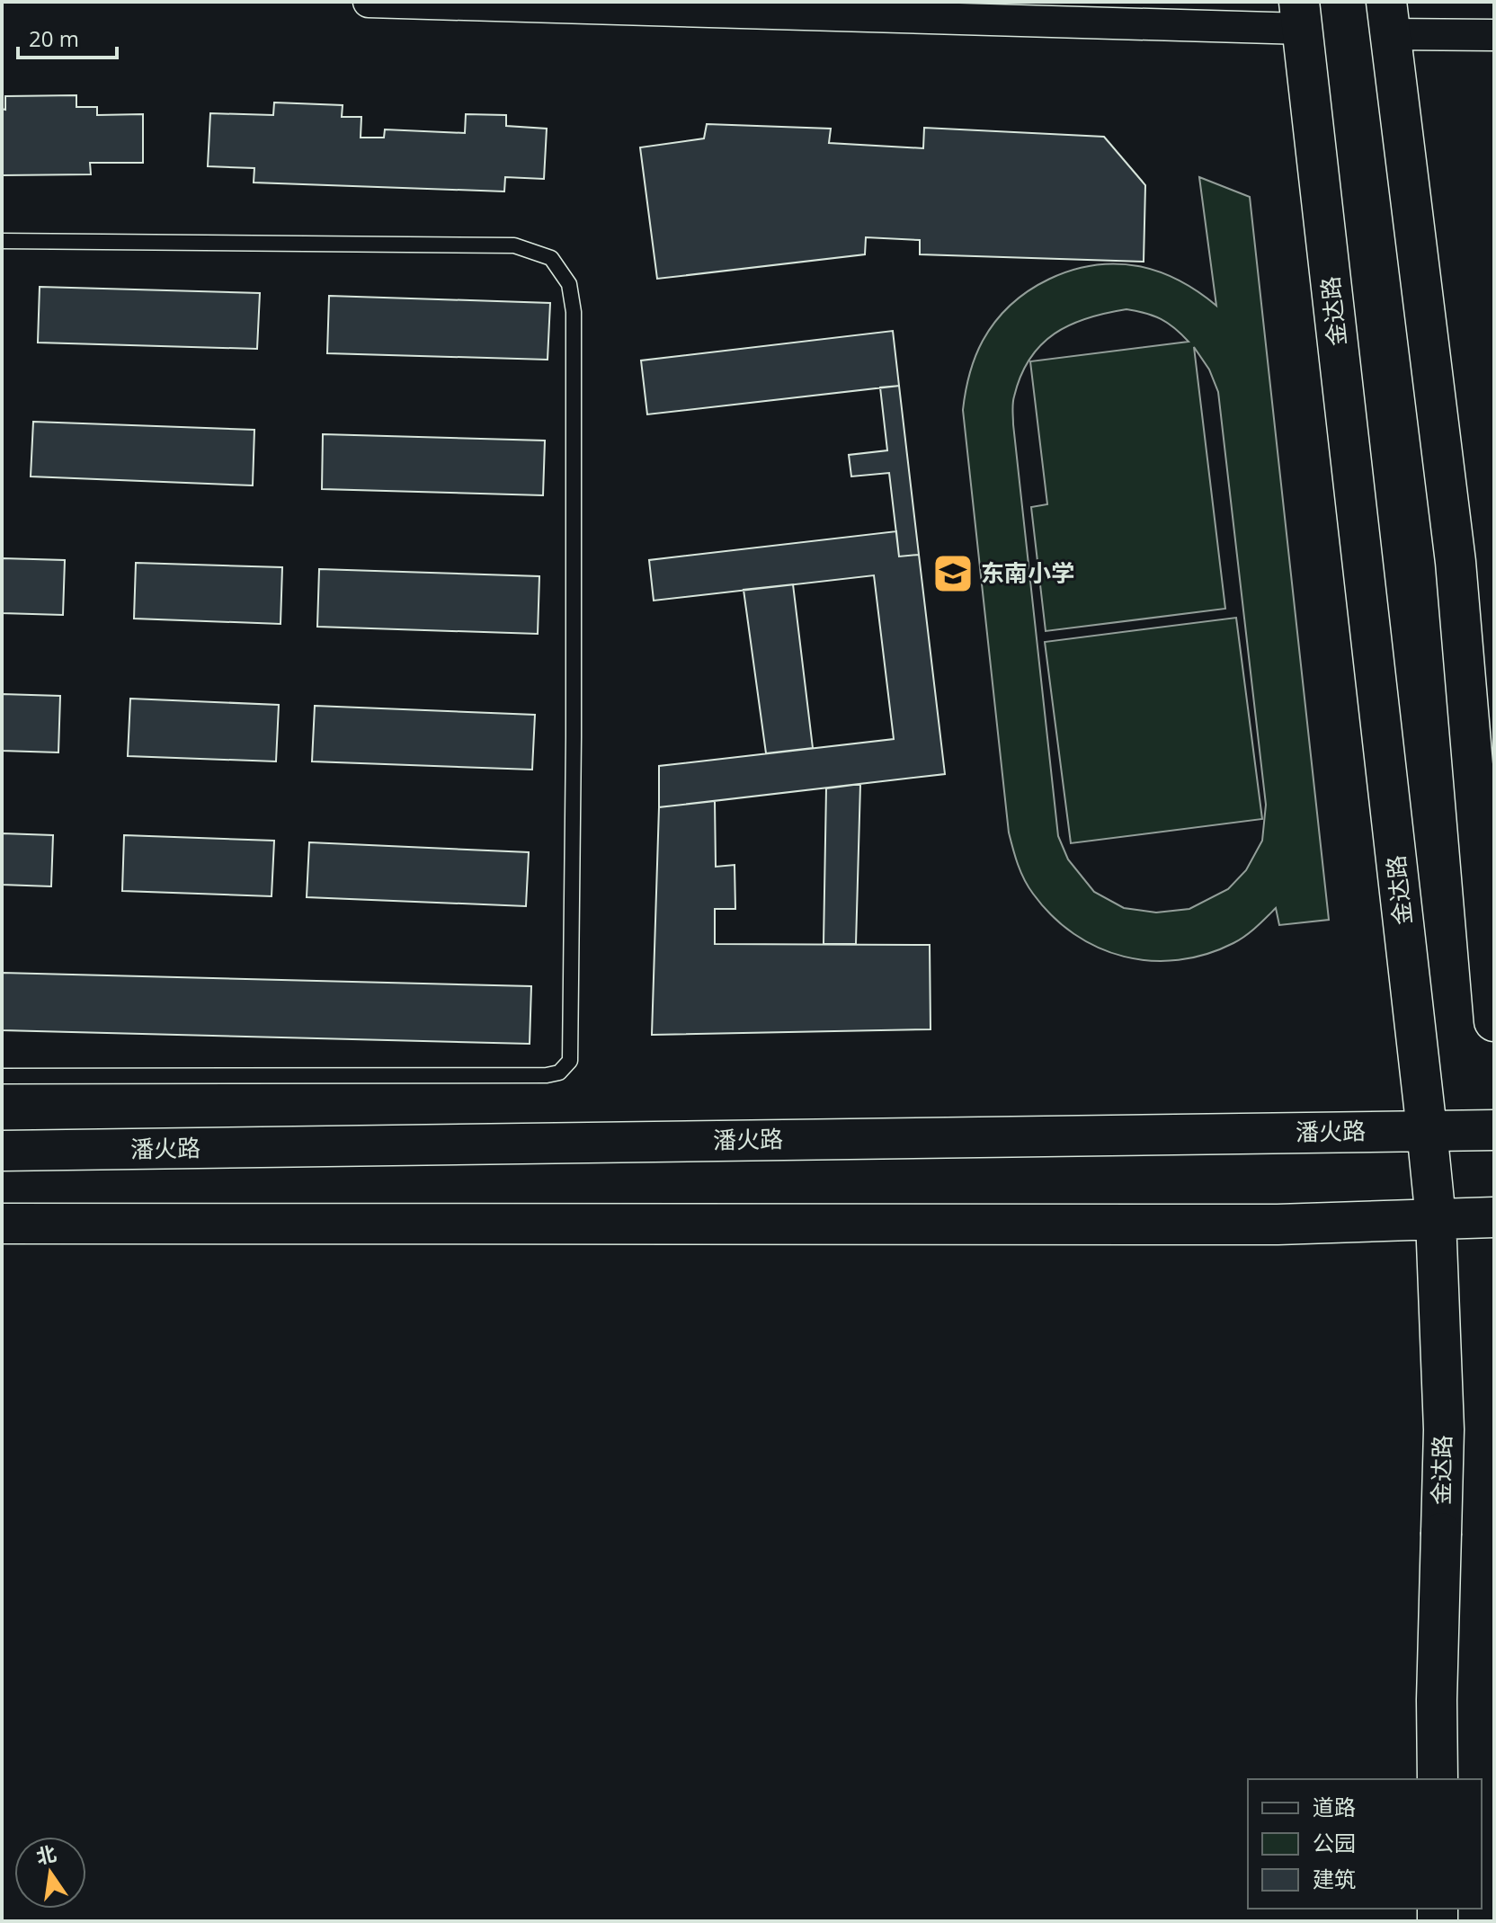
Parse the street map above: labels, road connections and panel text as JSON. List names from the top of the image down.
{
  "streets": {
    "street": ["金达路", "潘火路"]
  },
  "crossings": [
    ["金达路", "潘火路"]
  ],
  "places": {
    "school or university": ["东南小学"]
  },
  "legend": ["道路", "公园", "建筑"],
  "scale_bar": "20 m",
  "north": "top"
}
